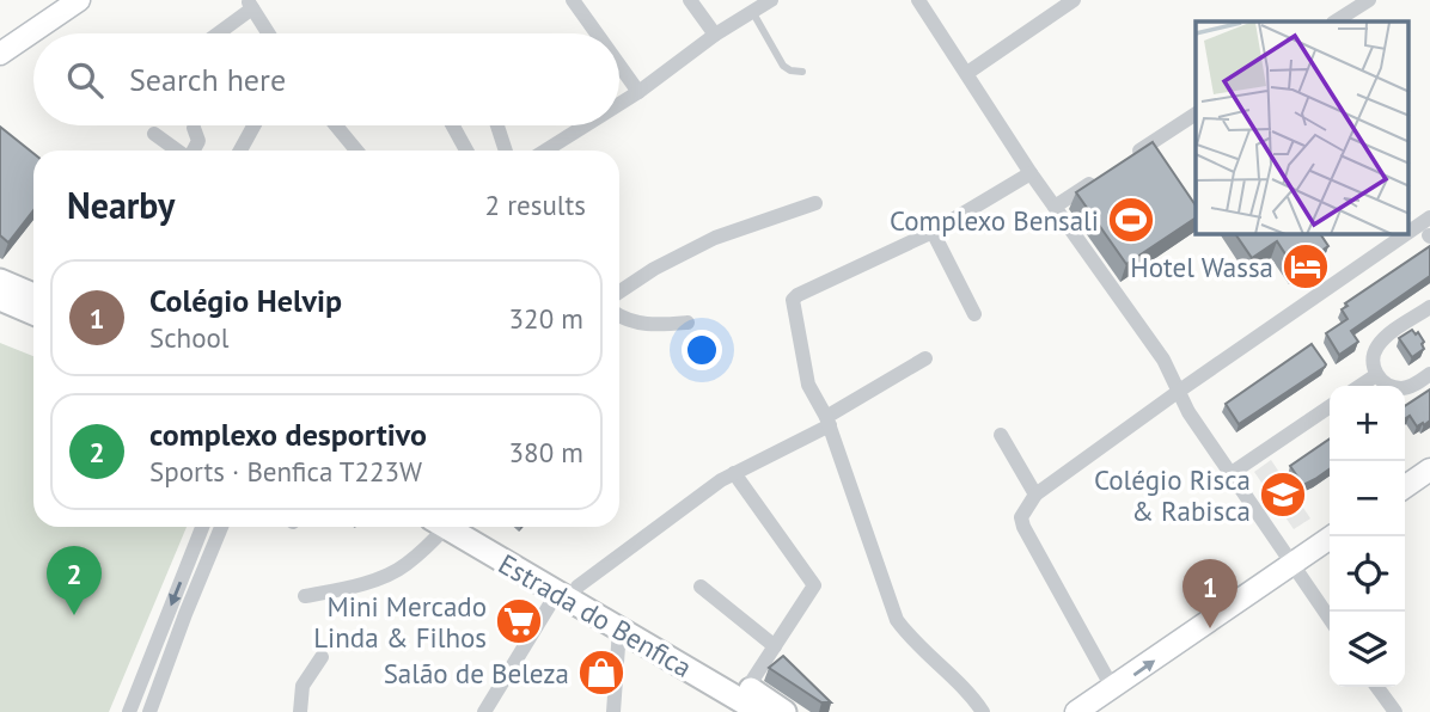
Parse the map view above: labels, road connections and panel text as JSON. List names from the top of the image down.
{
  "streets": {
    "highway": ["Estrada do Benfica"]
  },
  "places": {
    "sports": ["Complexo Bensali"],
    "hotel": ["Hotel Wassa"],
    "school or university": ["Colégio Risca & Rabisca"],
    "supermarket": ["Mini Mercado Linda & Filhos"],
    "shop": ["Salão de Beleza"]
  },
  "page": {
    "search": "Search here",
    "heading": ["Nearby", "2 results"],
    "list": [
      {
        "mark": "1",
        "name": "Colégio Helvip",
        "note": "School",
        "value": "320 m"
      },
      {
        "mark": "2",
        "name": "complexo desportivo",
        "note": "Sports · Benfica T223W",
        "value": "380 m"
      }
    ],
    "map_buttons": ["+", "−"],
    "pins": ["2", "1"]
  }
}
